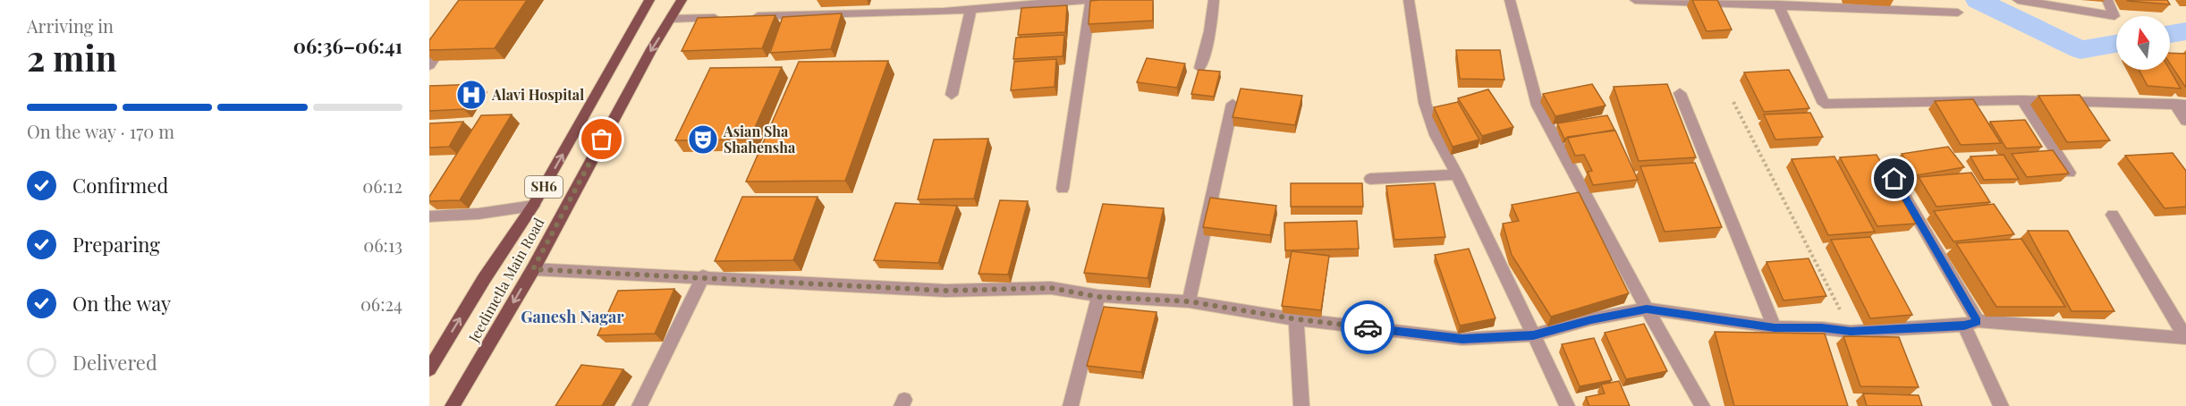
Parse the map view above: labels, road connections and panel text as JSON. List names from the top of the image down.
{
  "streets": {
    "main road": ["SH6", "Jeedimetla Main Road"]
  },
  "districts": ["Ganesh Nagar"],
  "places": {
    "hospital": ["Alavi Hospital"],
    "theatre": ["Asian Sha Shahensha"]
  },
  "north": "top",
  "page": {
    "heading": ["2 min", "Arriving in", "06:36–06:41"],
    "bar": "On the way · 170 m",
    "list": [
      ["Confirmed", "06:12"],
      ["Preparing", "06:13"],
      ["On the way", "06:24"],
      "Delivered"
    ]
  }
}
